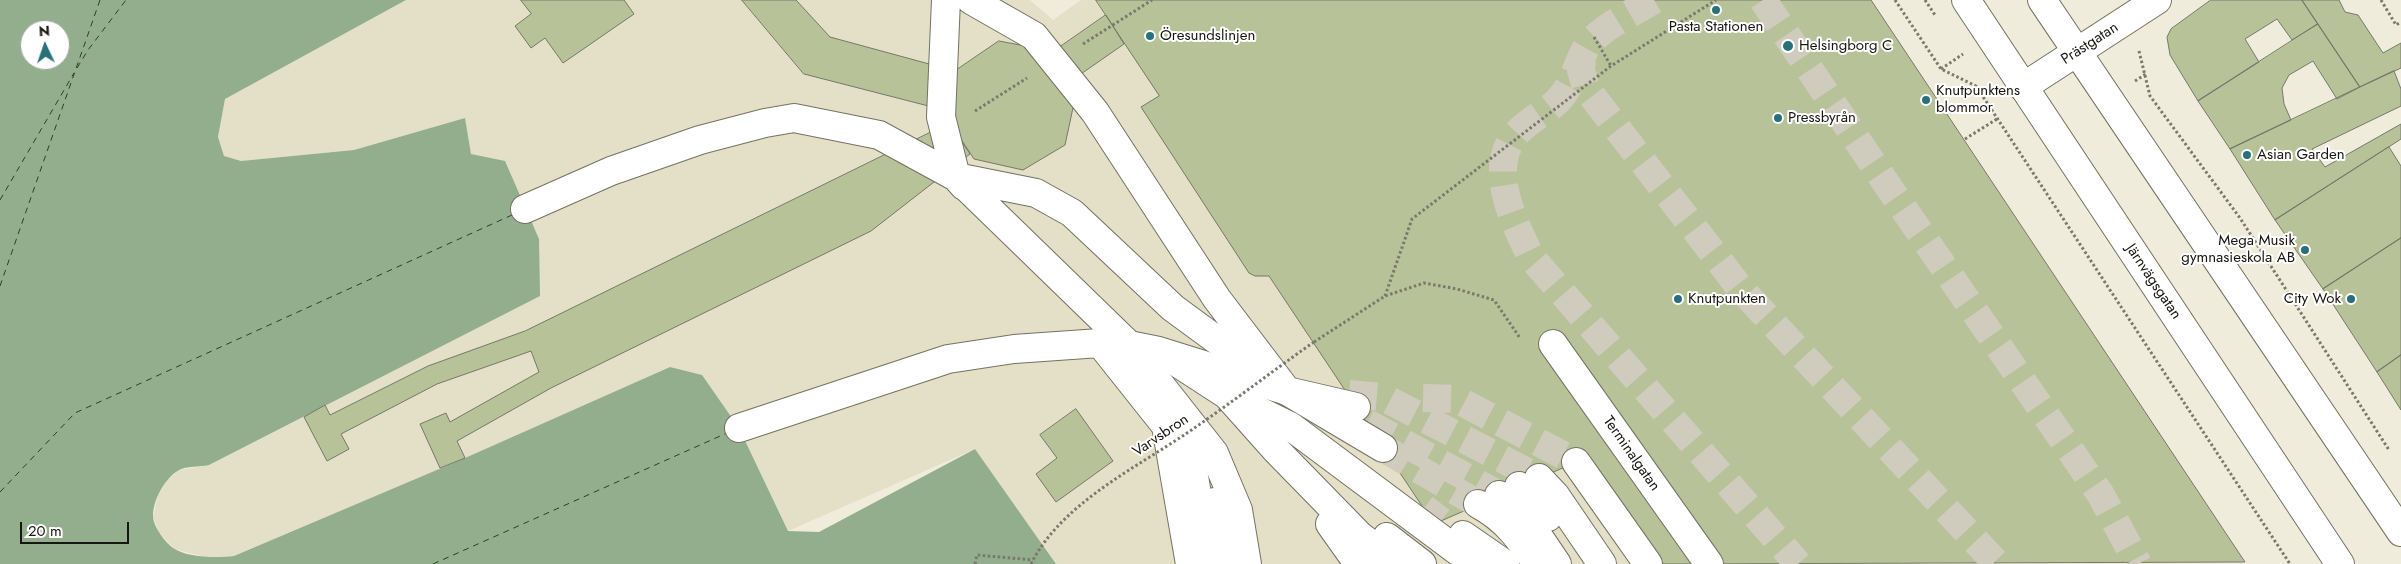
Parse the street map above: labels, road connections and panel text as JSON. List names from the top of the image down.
{
  "streets": {
    "main road": ["Prästgatan", "Järnvägsgatan", "Terminalgatan"],
    "path": ["Varvsbron"]
  },
  "crossings": [
    ["Prästgatan", "Järnvägsgatan"]
  ],
  "places": [
    "Pasta Stationen",
    "Öresundslinjen",
    "Helsingborg C",
    "Knutpunktens blommor",
    "Pressbyrån",
    "Asian Garden",
    "Mega Musik gymnasieskola AB",
    "Knutpunkten",
    "City Wok"
  ],
  "scale_bar": "20 m",
  "north": "top"
}
